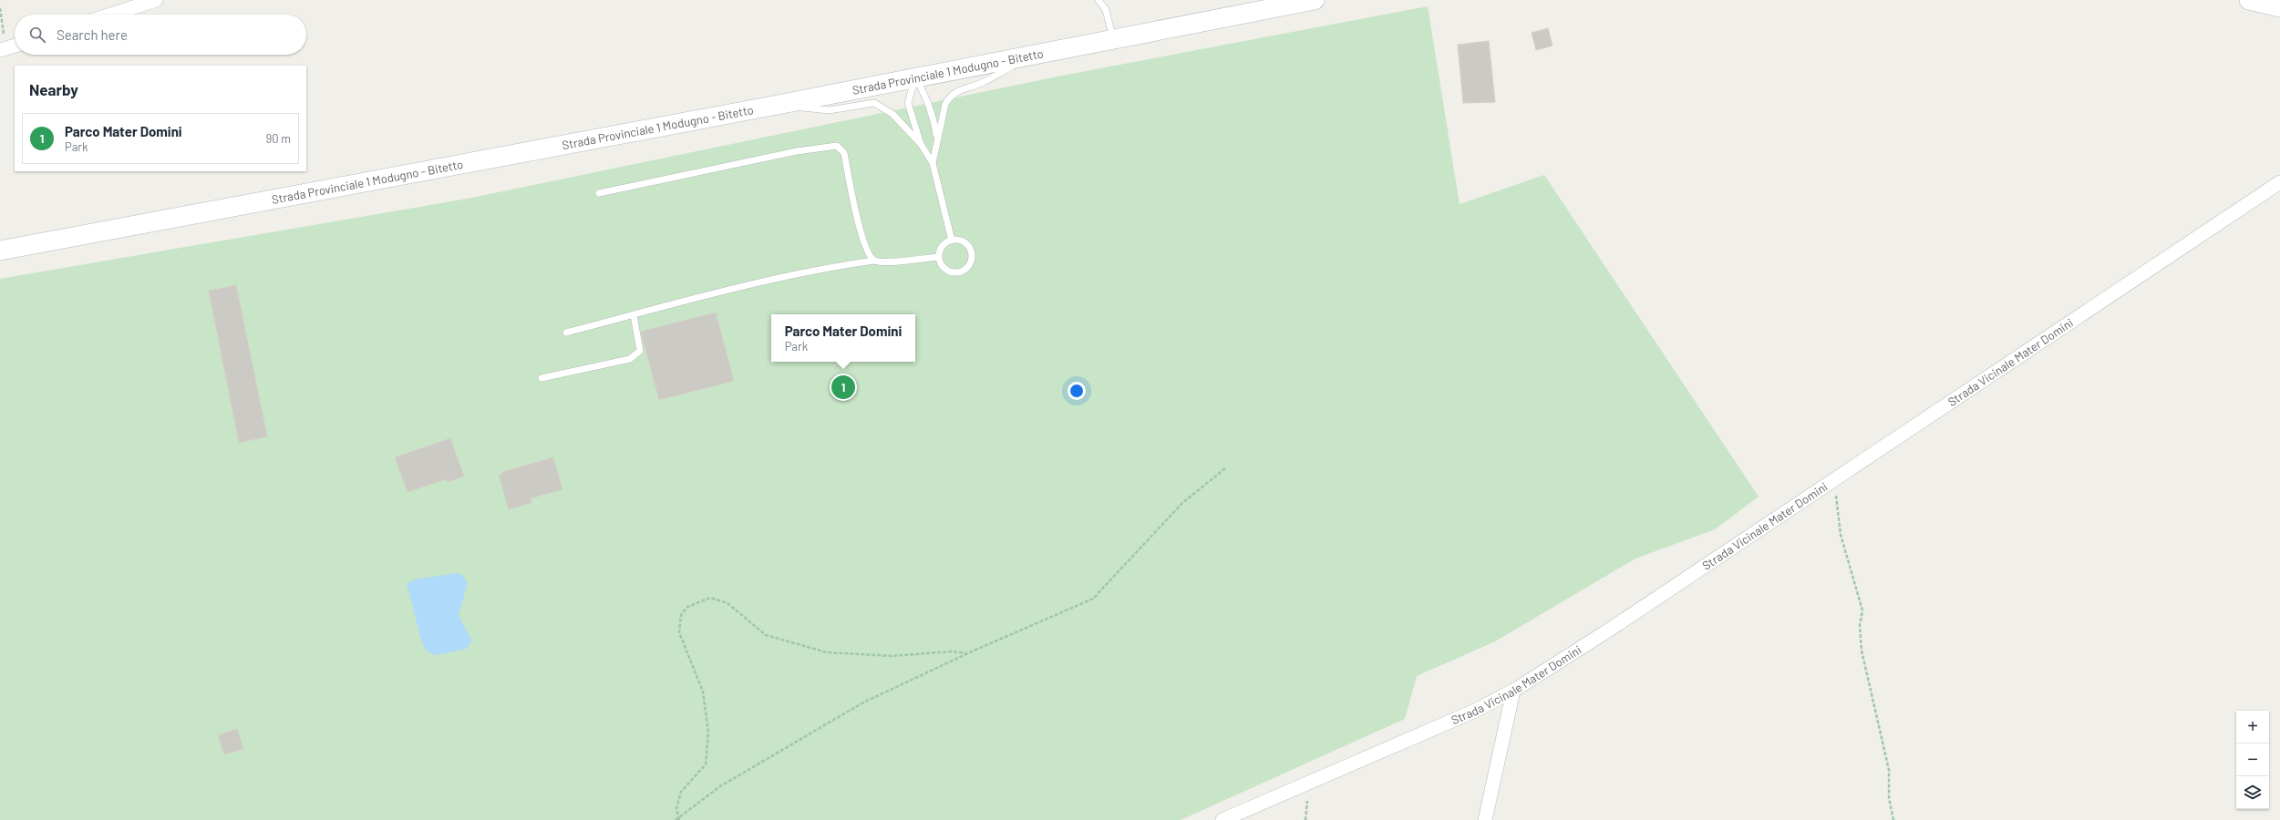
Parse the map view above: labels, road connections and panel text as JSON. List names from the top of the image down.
{
  "streets": {
    "main road": ["Strada Provinciale 1 Modugno - Bitetto"],
    "street": ["Strada Vicinale Mater Domini"]
  },
  "page": {
    "search": "Search here",
    "heading": "Nearby",
    "list": [
      {
        "mark": "1",
        "name": "Parco Mater Domini",
        "note": "Park",
        "value": "90 m"
      }
    ],
    "popup": ["Parco Mater Domini", "Park"],
    "pins": "1",
    "map_buttons": ["+", "−"]
  }
}
